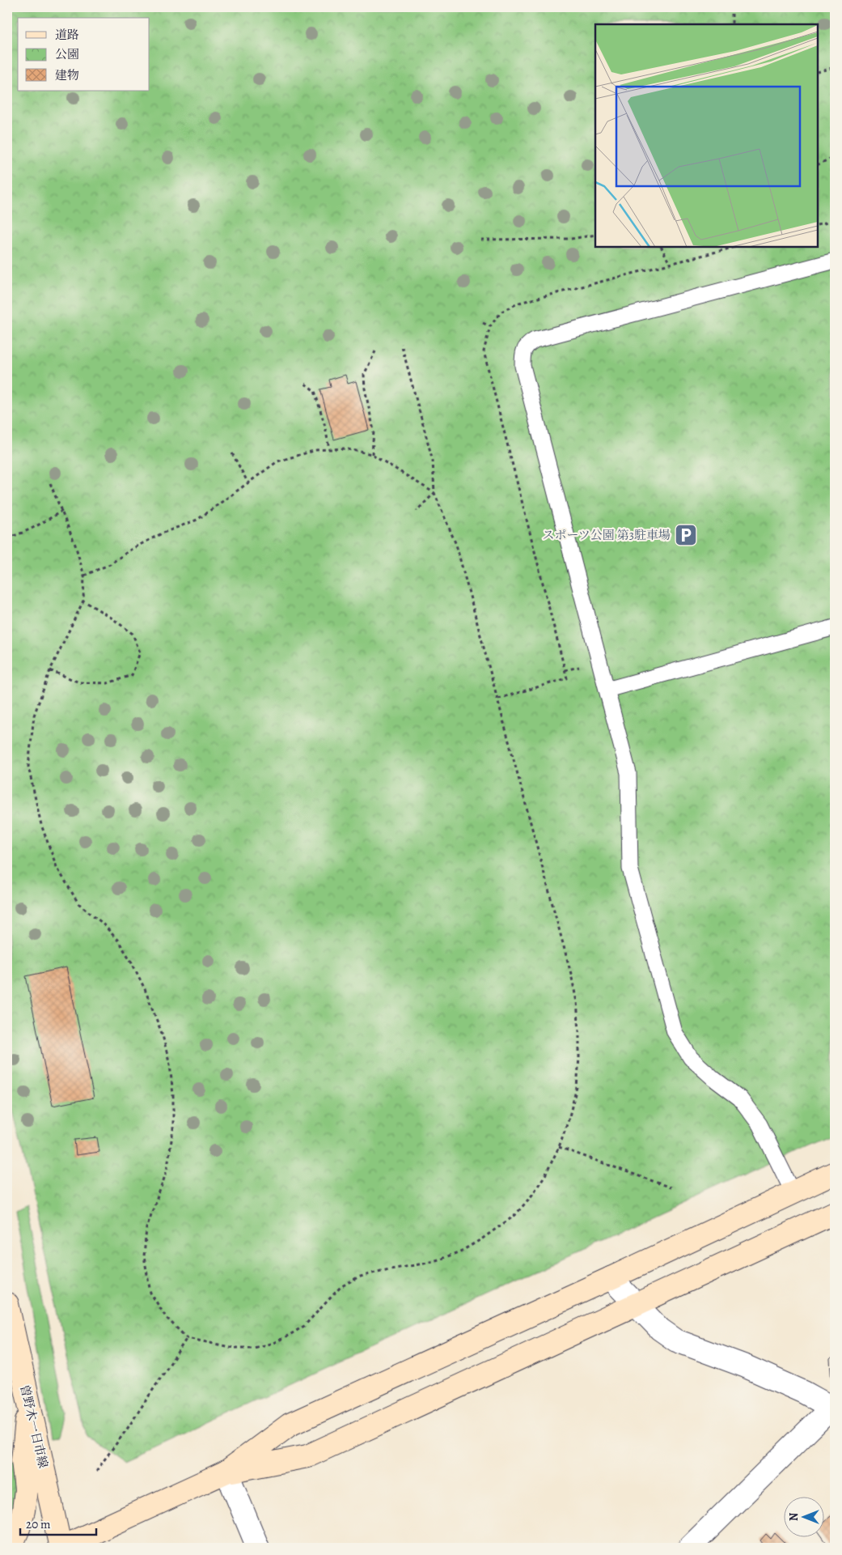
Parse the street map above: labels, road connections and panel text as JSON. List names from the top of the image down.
{
  "streets": {
    "street": ["曽野木一日市線"]
  },
  "places": {
    "parking": ["スポーツ公園 第3駐車場"]
  },
  "legend": ["道路", "公園", "建物"],
  "scale_bar": "20 m",
  "north": "left"
}
